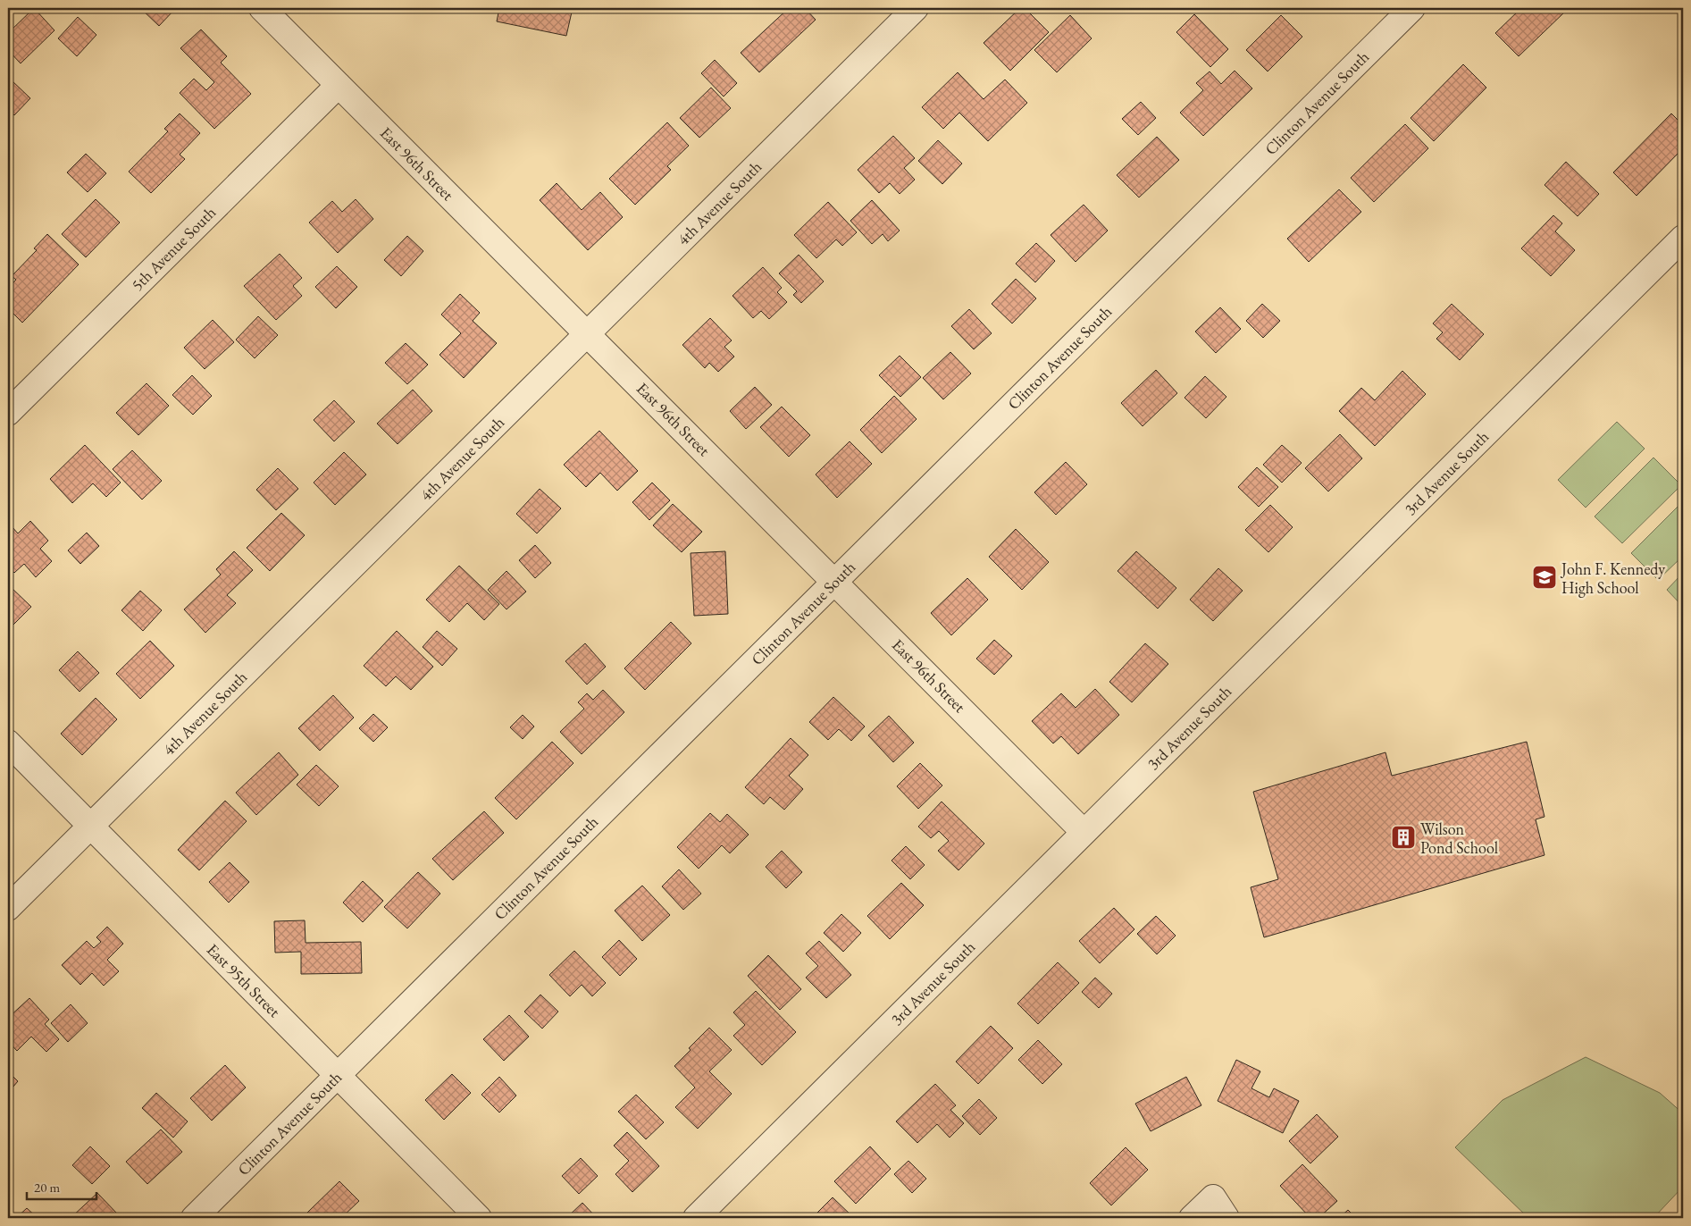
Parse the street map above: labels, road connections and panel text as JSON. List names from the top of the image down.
{
  "streets": {
    "street": [
      "Clinton Avenue South",
      "East 96th Street",
      "4th Avenue South",
      "5th Avenue South",
      "3rd Avenue South",
      "East 95th Street"
    ]
  },
  "crossings": [
    ["Clinton Avenue South", "East 96th Street"],
    ["Clinton Avenue South", "East 95th Street"],
    ["East 96th Street", "4th Avenue South"],
    ["East 96th Street", "5th Avenue South"],
    ["East 96th Street", "3rd Avenue South"],
    ["4th Avenue South", "East 95th Street"]
  ],
  "places": {
    "school or university": ["John F. Kennedy High School"],
    "building": ["Wilson Pond School"]
  },
  "scale_bar": "20 m"
}
